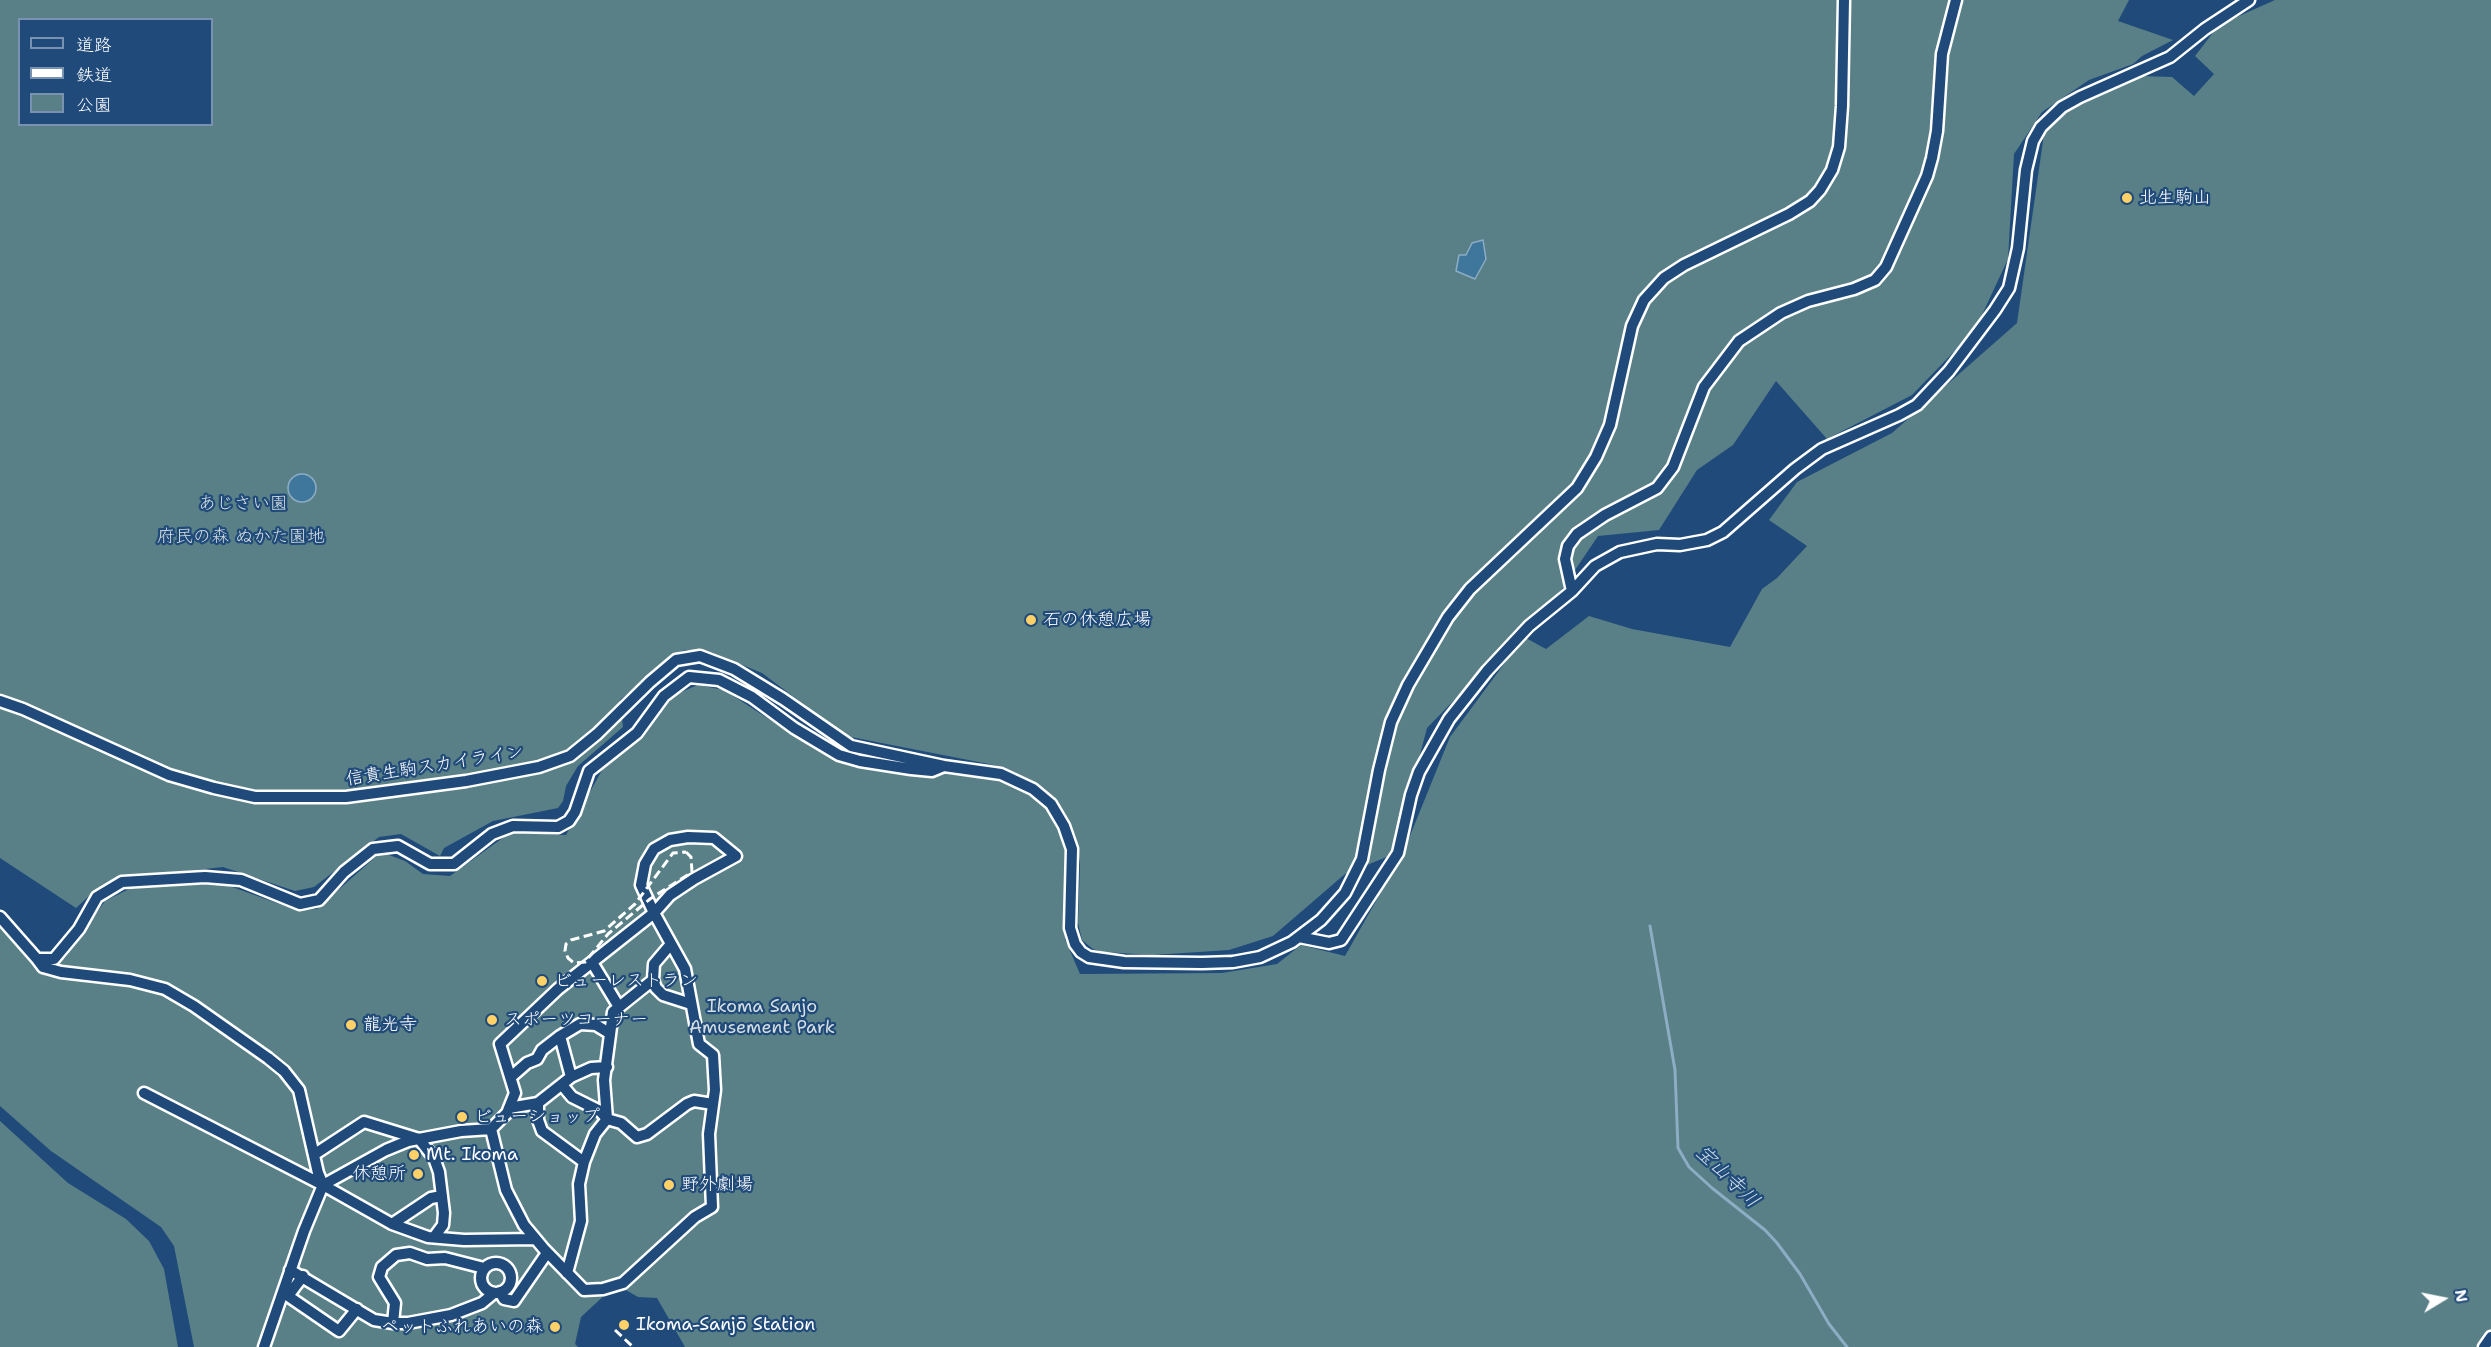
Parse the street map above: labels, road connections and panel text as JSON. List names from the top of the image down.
{
  "streets": {
    "street": ["信貴生駒スカイライン"]
  },
  "water": ["宝山寺川"],
  "parks": ["あじさい園", "府民の森 ぬかた園地", "Ikoma Sanjo Amusement Park"],
  "places": [
    "北生駒山",
    "石の休憩広場",
    "ビューレストラン",
    "スポーツコーナー",
    "龍光寺",
    "ビューショップ",
    "Mt. Ikoma",
    "休憩所",
    "野外劇場",
    "Ikoma-Sanjō Station",
    "ペットふれあいの森"
  ],
  "legend": ["道路", "鉄道", "公園"],
  "north": "right"
}
